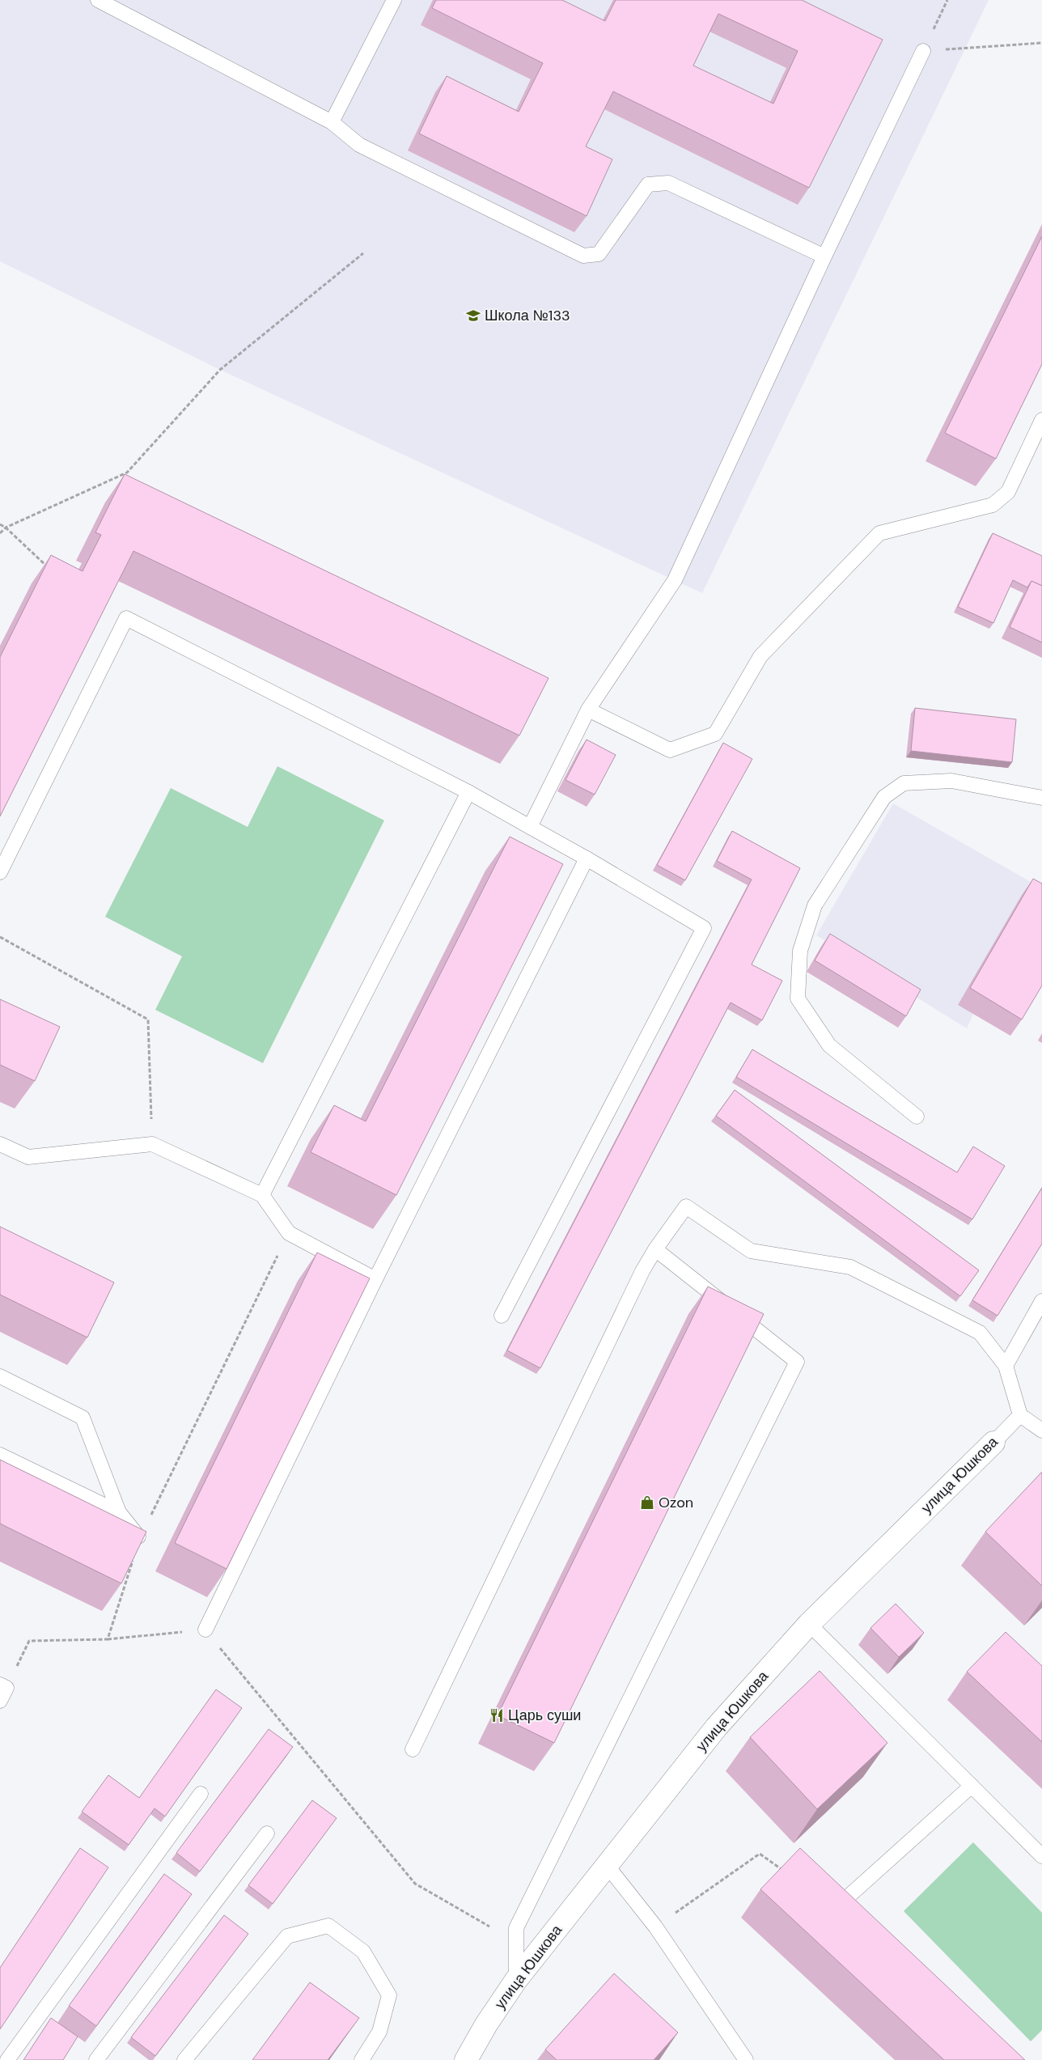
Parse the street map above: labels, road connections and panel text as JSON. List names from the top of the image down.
{
  "streets": {
    "street": ["улица Юшкова"]
  },
  "places": {
    "school or university": ["Школа №133"],
    "shop": ["Ozon"],
    "restaurant": ["Царь суши"]
  }
}
